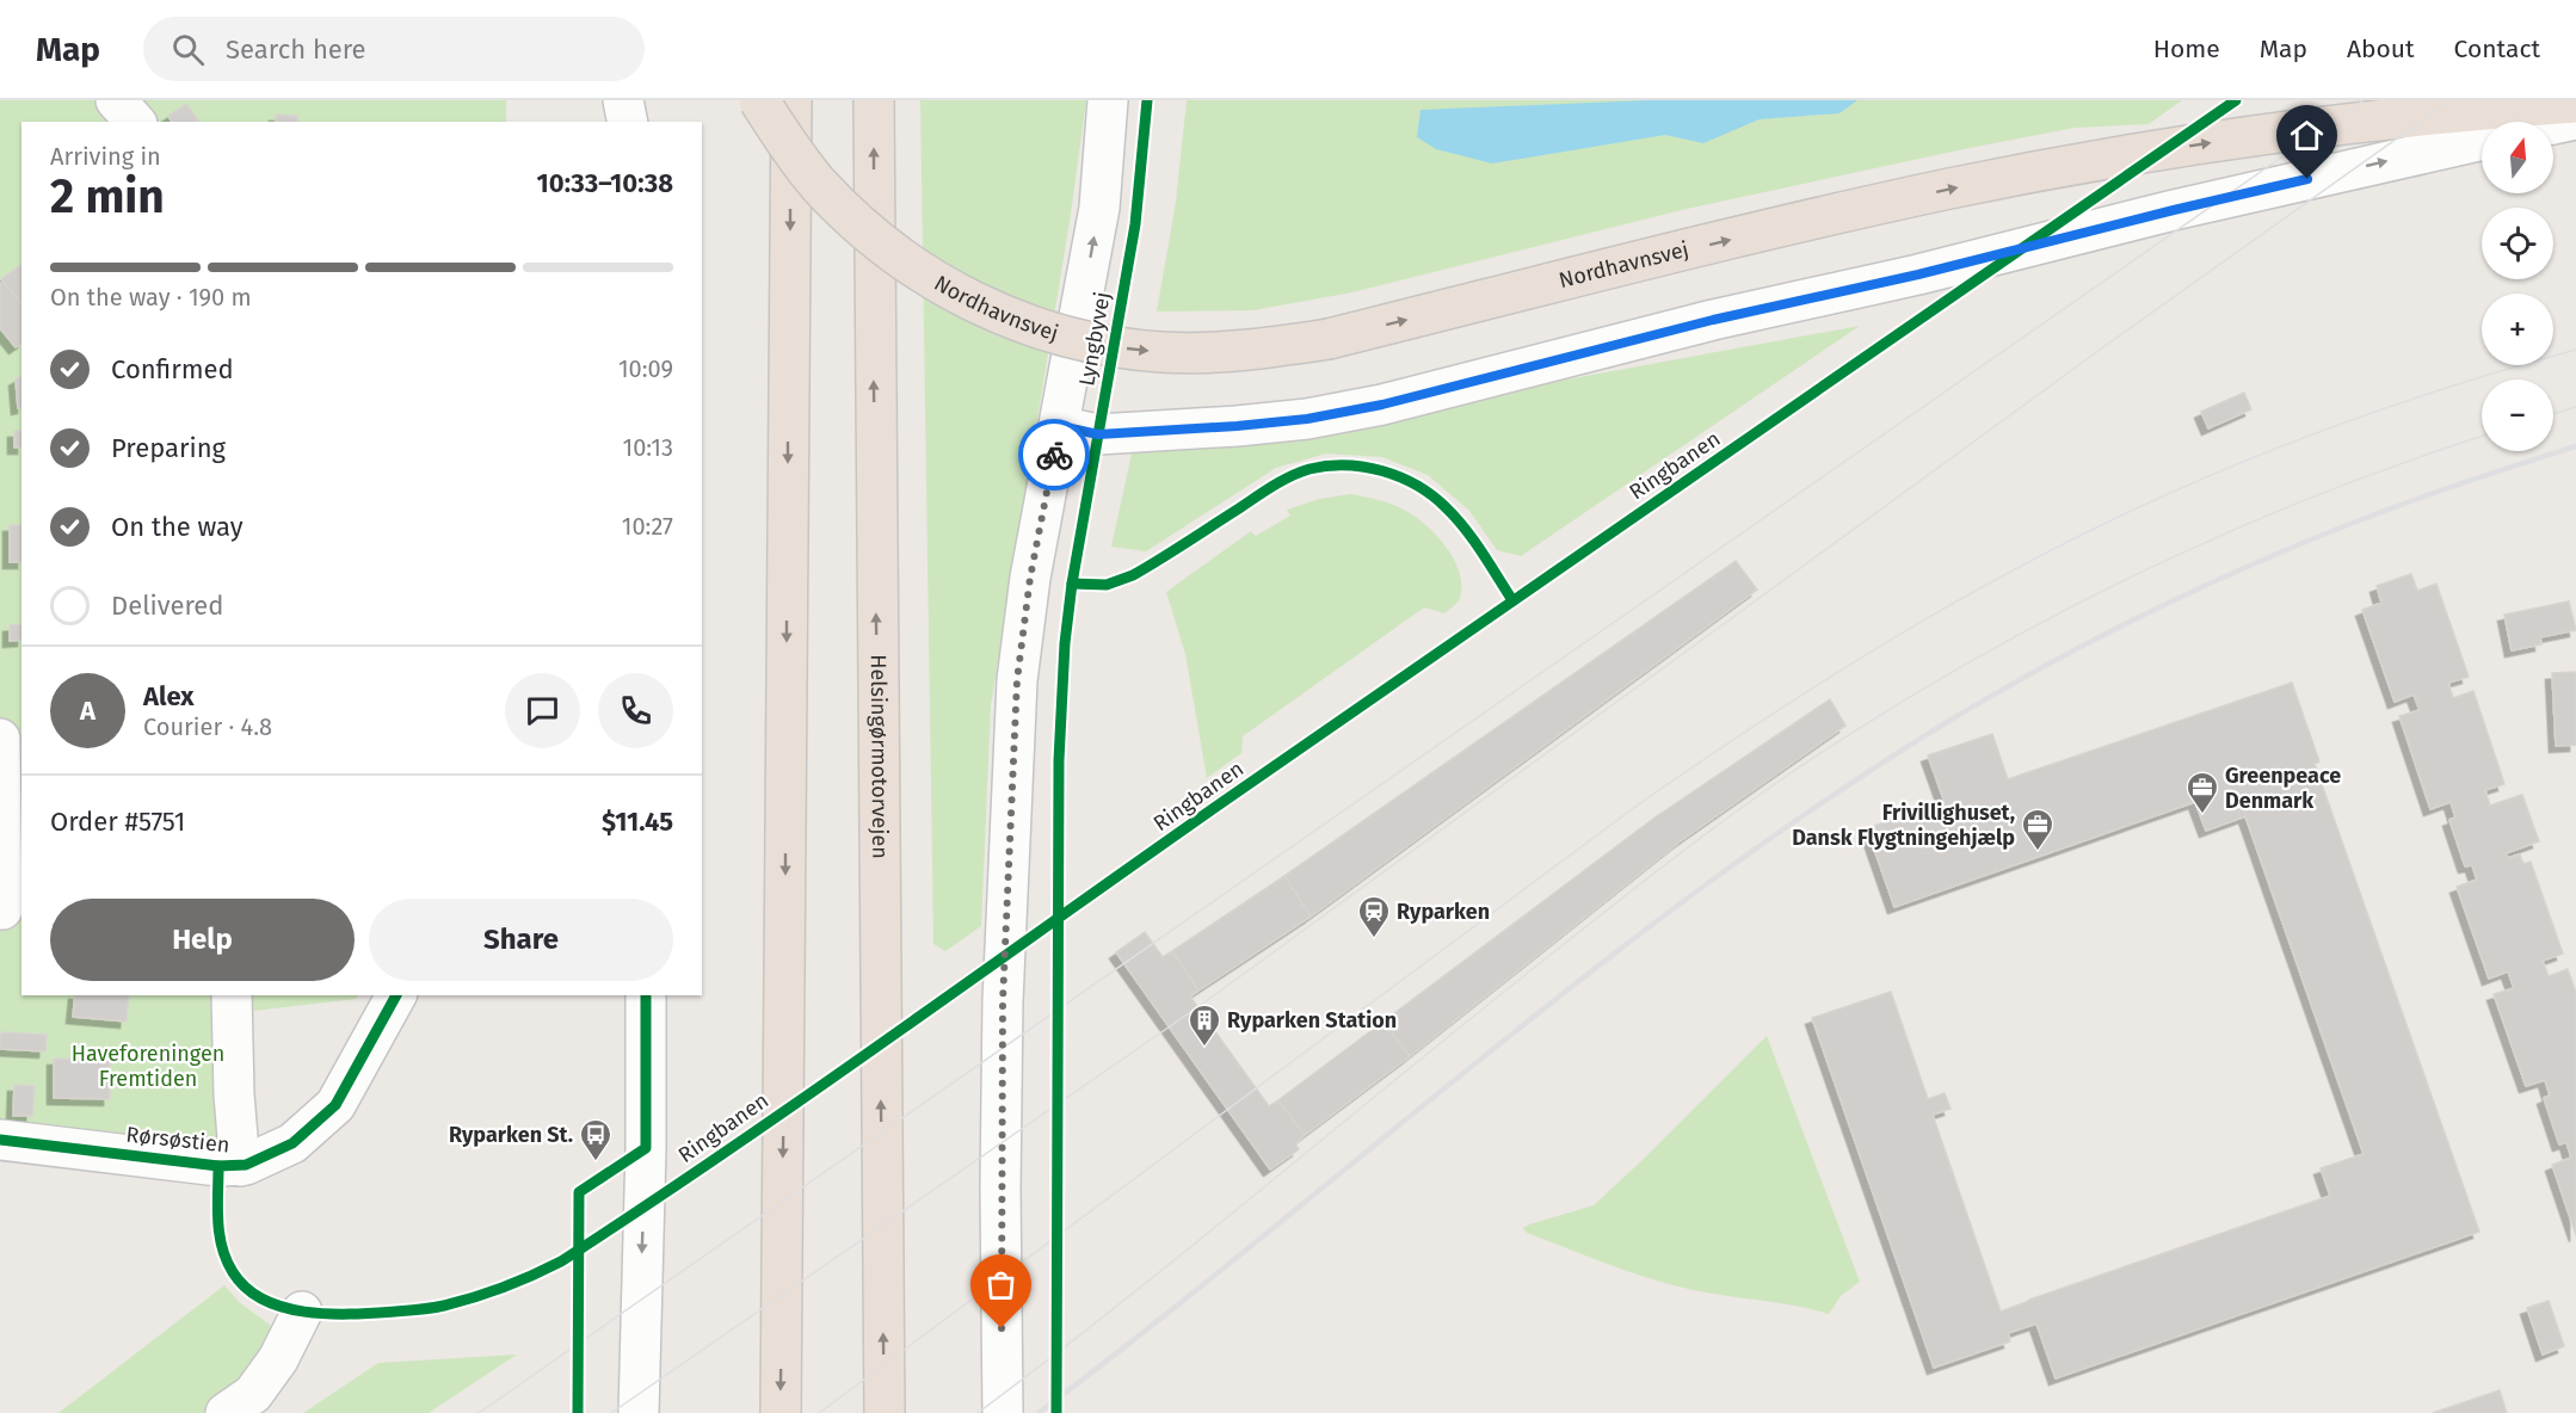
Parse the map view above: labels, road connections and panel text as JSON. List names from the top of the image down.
{
  "streets": {
    "highway": ["Nordhavnsvej", "Helsingørmotorvejen"],
    "street": ["Rørsøstien"],
    "cycle path": ["Lyngbyvej", "Ringbanen"]
  },
  "one_way": ["Nordhavnsvej"],
  "parks": ["Haveforeningen Fremtiden"],
  "places": {
    "office": ["Greenpeace Denmark", "Frivillighuset, Dansk Flygtningehjælp"],
    "station": ["Ryparken"],
    "building": ["Ryparken Station"],
    "bus stop": ["Ryparken St."]
  },
  "north": "top",
  "page": {
    "header": "Map",
    "search": "Search here",
    "nav": [
      "Home",
      "Map",
      "About",
      "Contact"
    ],
    "map_buttons": ["+", "−"],
    "heading": ["2 min", "Arriving in", "10:33–10:38"],
    "panel": [
      "Alex",
      "Courier · 4.8",
      "Order #5751",
      "$11.45"
    ],
    "bar": "On the way · 190 m",
    "list": [
      ["Confirmed", "10:09"],
      ["Preparing", "10:13"],
      ["On the way", "10:27"],
      "Delivered"
    ],
    "round": "A",
    "buttons": ["Help", "Share"]
  }
}
